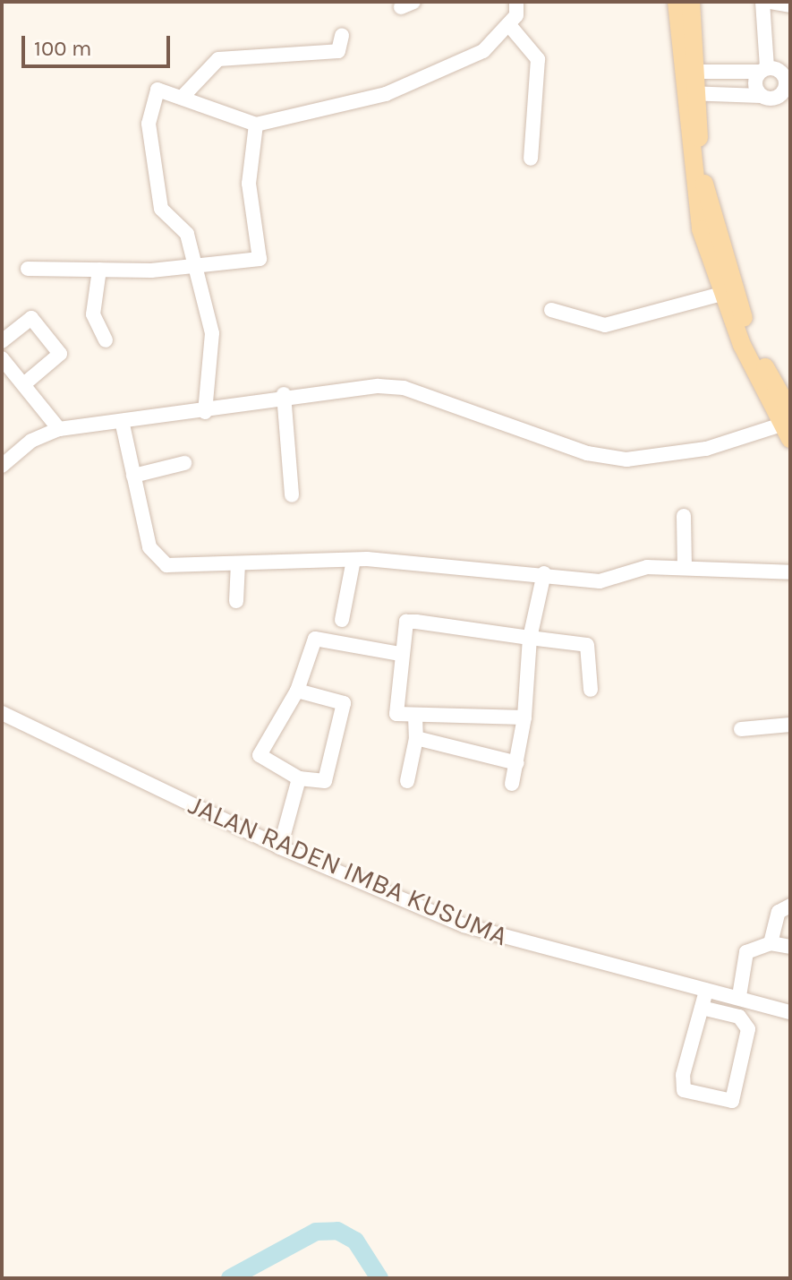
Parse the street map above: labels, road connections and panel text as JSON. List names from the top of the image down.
{
  "streets": {
    "street": ["JALAN RADEN IMBA KUSUMA"]
  },
  "scale_bar": "100 m"
}
